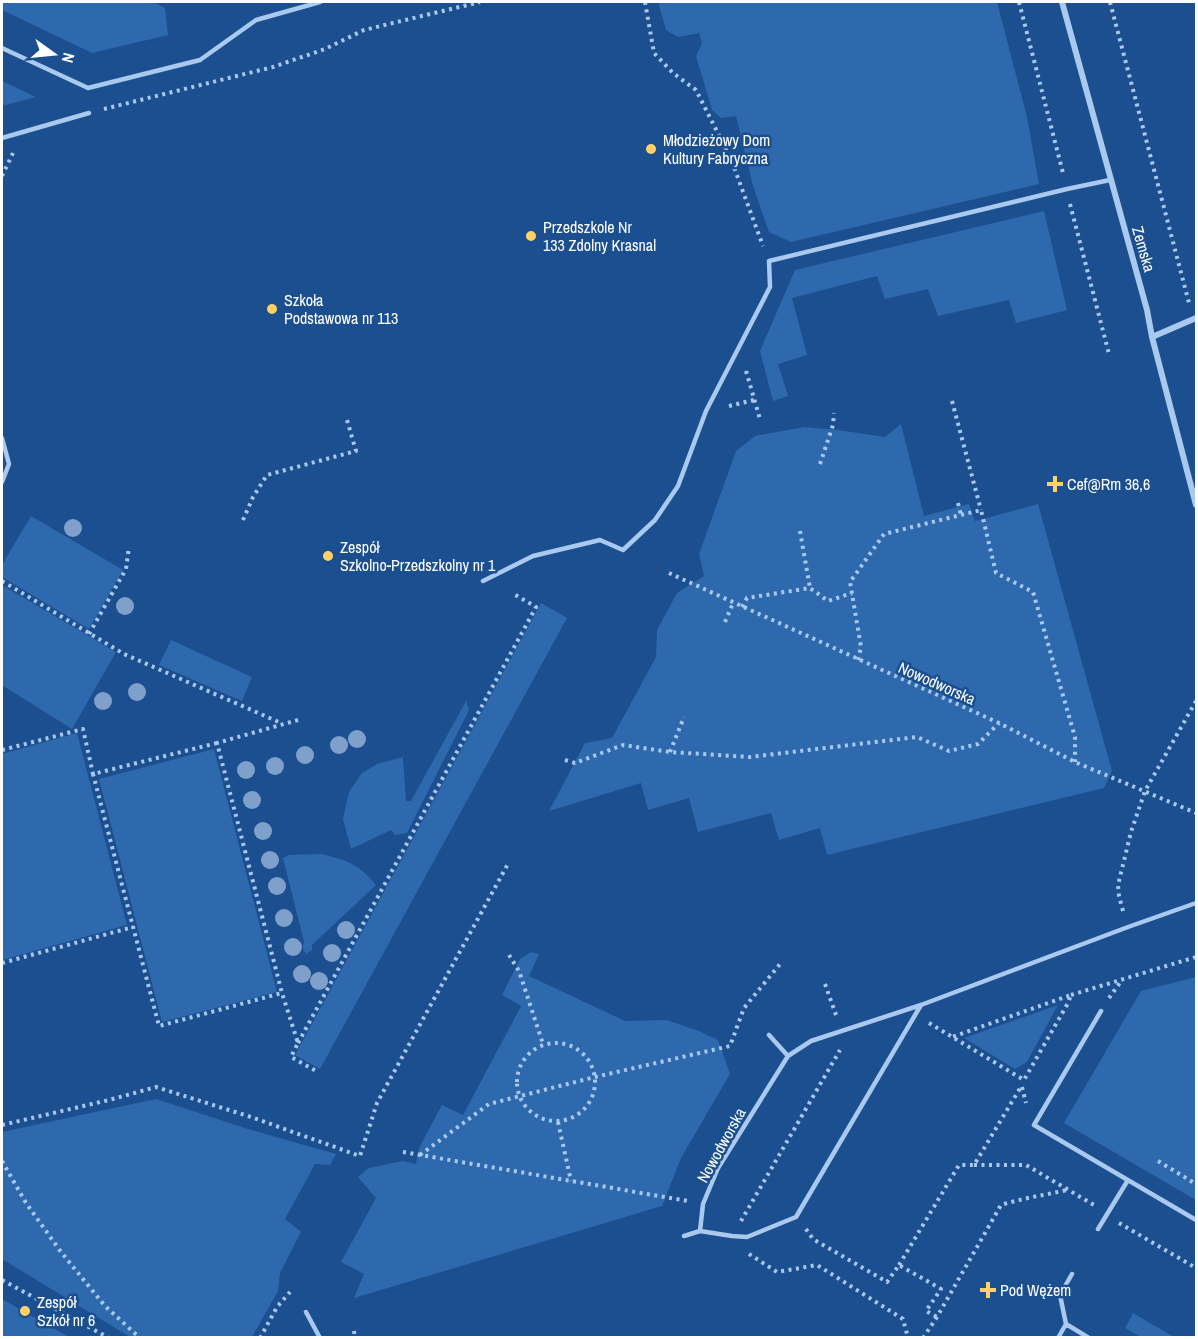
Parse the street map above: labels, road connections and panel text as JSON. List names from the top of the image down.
{
  "streets": {
    "street": ["Zemska"],
    "lane": ["Nowodworska"]
  },
  "places": {
    "other": [
      "Młodzieżowy Dom Kultury Fabryczna",
      "Przedszkole Nr 133 Zdolny Krasnal",
      "Szkoła Podstawowa nr 113",
      "Zespół Szkolno-Przedszkolny nr 1",
      "Zespół Szkół nr 6"
    ],
    "health": ["Cef@Rm 36,6", "Pod Wężem"]
  },
  "north": "right"
}
